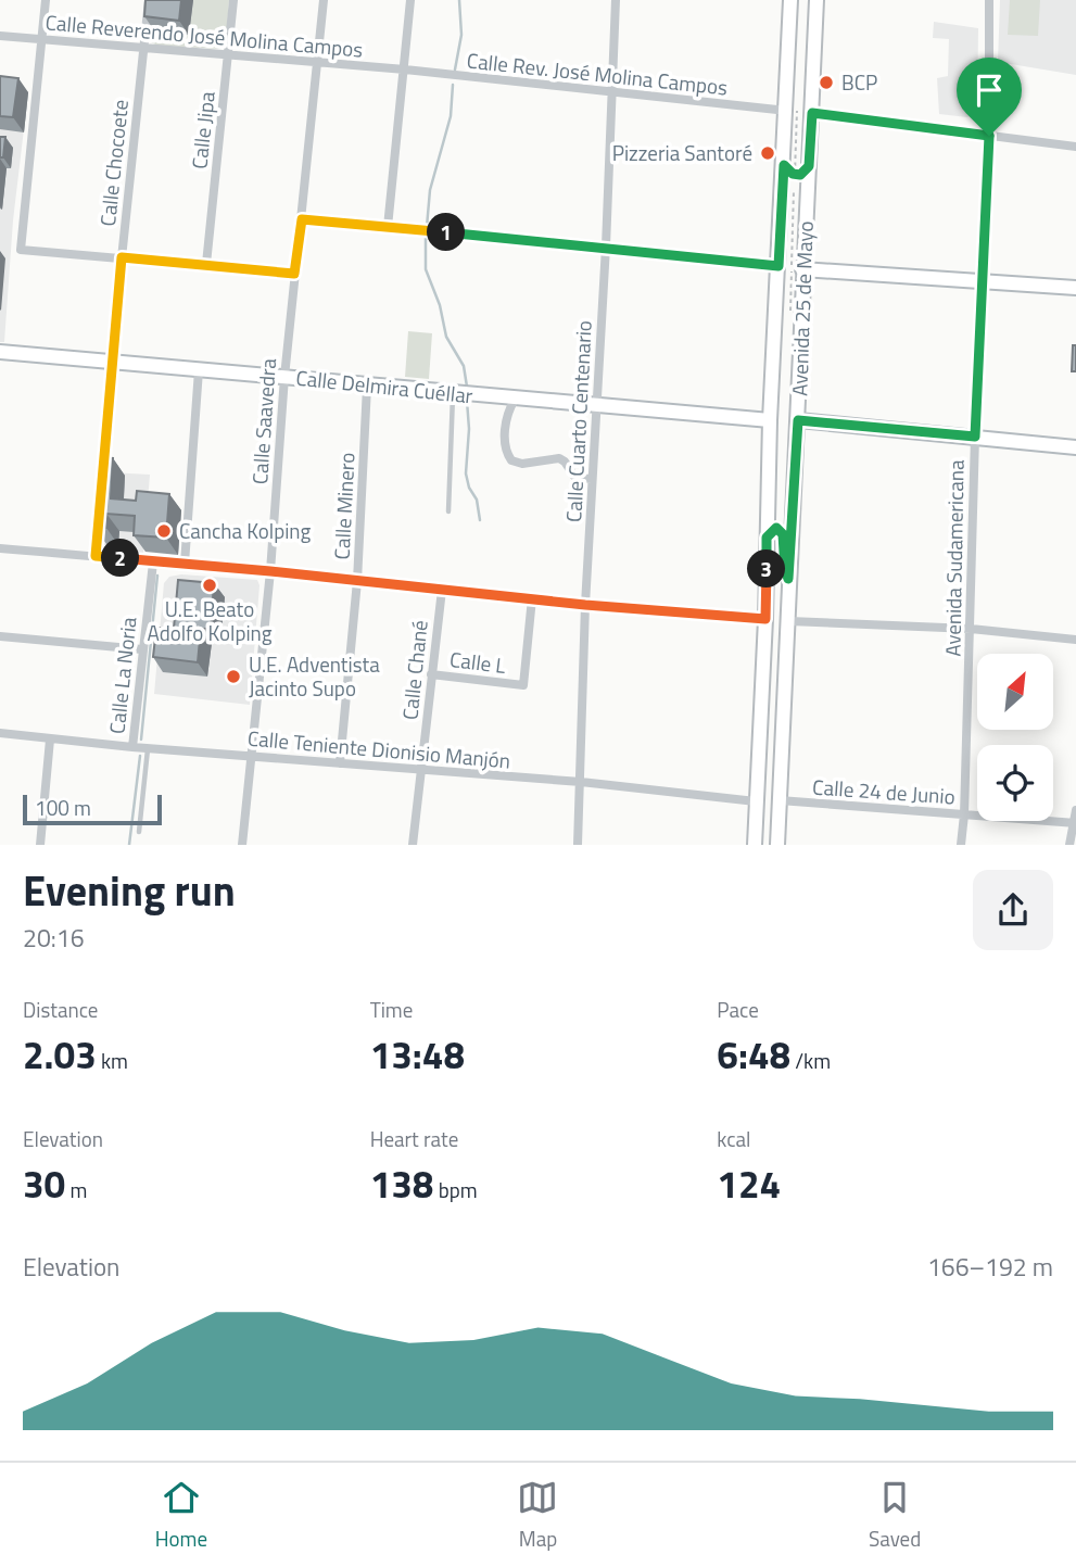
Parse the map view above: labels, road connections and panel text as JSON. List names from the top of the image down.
{
  "streets": {
    "main road": ["Avenida 25 de Mayo", "Calle Delmira Cuéllar"],
    "street": [
      "Calle Reverendo José Molina Campos",
      "Calle Rev. José Molina Campos",
      "Calle Jipa",
      "Calle Chocoete",
      "Calle Saavedra",
      "Calle Cuarto Centenario",
      "Calle Minero",
      "Avenida Sudamericana",
      "Calle L",
      "Calle Chané",
      "Calle La Noria",
      "Calle Teniente Dionisio Manjón",
      "Calle 24 de Junio"
    ]
  },
  "crossings": [
    ["Calle Reverendo José Molina Campos", "Calle Rev. José Molina Campos"],
    ["Calle Reverendo José Molina Campos", "Calle Jipa"],
    ["Calle Reverendo José Molina Campos", "Calle Chocoete"],
    ["Calle Reverendo José Molina Campos", "Calle Saavedra"],
    ["Calle Rev. José Molina Campos", "Avenida 25 de Mayo"],
    ["Calle Rev. José Molina Campos", "Calle Cuarto Centenario"],
    ["Calle Chocoete", "Calle Delmira Cuéllar"],
    ["Avenida 25 de Mayo", "Calle Delmira Cuéllar"],
    ["Avenida 25 de Mayo", "Calle Teniente Dionisio Manjón"],
    ["Avenida 25 de Mayo", "Calle 24 de Junio"],
    ["Calle Delmira Cuéllar", "Calle Saavedra"],
    ["Calle Delmira Cuéllar", "Calle Cuarto Centenario"],
    ["Calle Delmira Cuéllar", "Calle Minero"],
    ["Calle Saavedra", "Calle Teniente Dionisio Manjón"],
    ["Calle Cuarto Centenario", "Calle Teniente Dionisio Manjón"],
    ["Calle Minero", "Calle Teniente Dionisio Manjón"],
    ["Avenida Sudamericana", "Calle 24 de Junio"],
    ["Calle L", "Calle Chané"],
    ["Calle Chané", "Calle Teniente Dionisio Manjón"],
    ["Calle La Noria", "Calle Teniente Dionisio Manjón"]
  ],
  "places": [
    "BCP",
    "Pizzeria Santoré",
    "Cancha Kolping",
    "U.E. Beato Adolfo Kolping",
    "U.E. Adventista Jacinto Supo"
  ],
  "scale_bar": "100 m",
  "north": "top right",
  "page": {
    "pins": ["1", "2", "3"],
    "scale": "100 m",
    "heading": ["Evening run", "20:16"],
    "stats": [
      ["Distance", "2.03 km"],
      ["Time", "13:48"],
      ["Pace", "6:48 /km"],
      ["Elevation", "30 m"],
      ["Heart rate", "138 bpm"],
      ["kcal", "124"]
    ],
    "chart": ["Elevation", "166–192 m"],
    "tabs": ["Home", "Map", "Saved"]
  }
}
